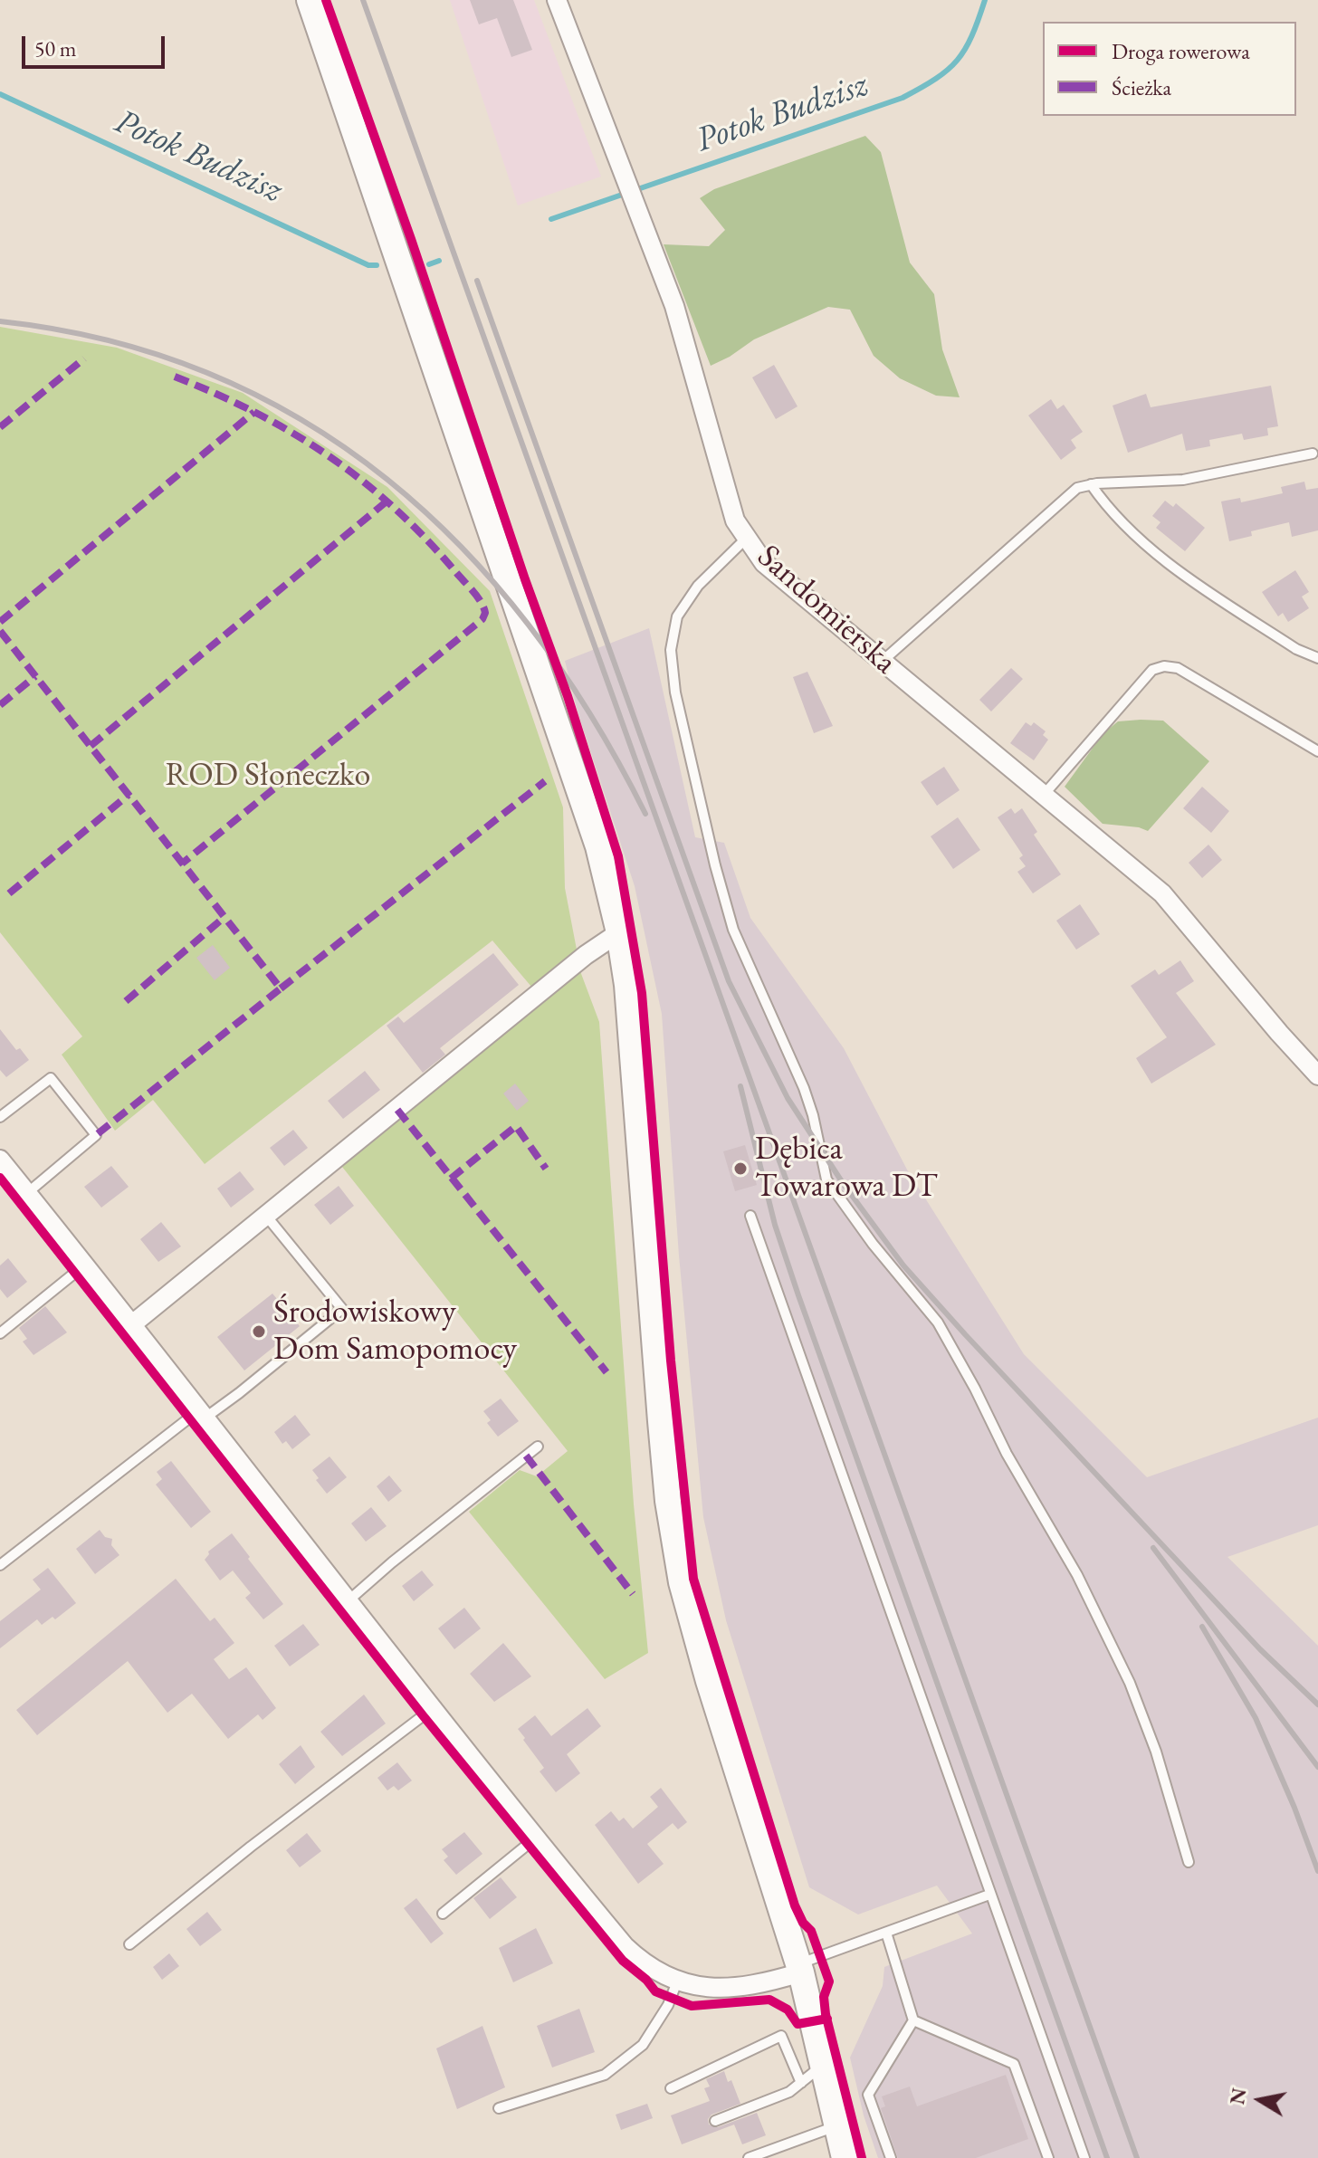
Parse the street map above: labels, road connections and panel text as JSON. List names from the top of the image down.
{
  "streets": {
    "street": ["Sandomierska"]
  },
  "water": ["Potok Budzisz"],
  "parks": ["ROD Słoneczko"],
  "places": ["Dębica Towarowa DT", "Środowiskowy Dom Samopomocy"],
  "legend": ["Droga rowerowa", "Ścieżka"],
  "scale_bar": "50 m",
  "north": "left"
}
